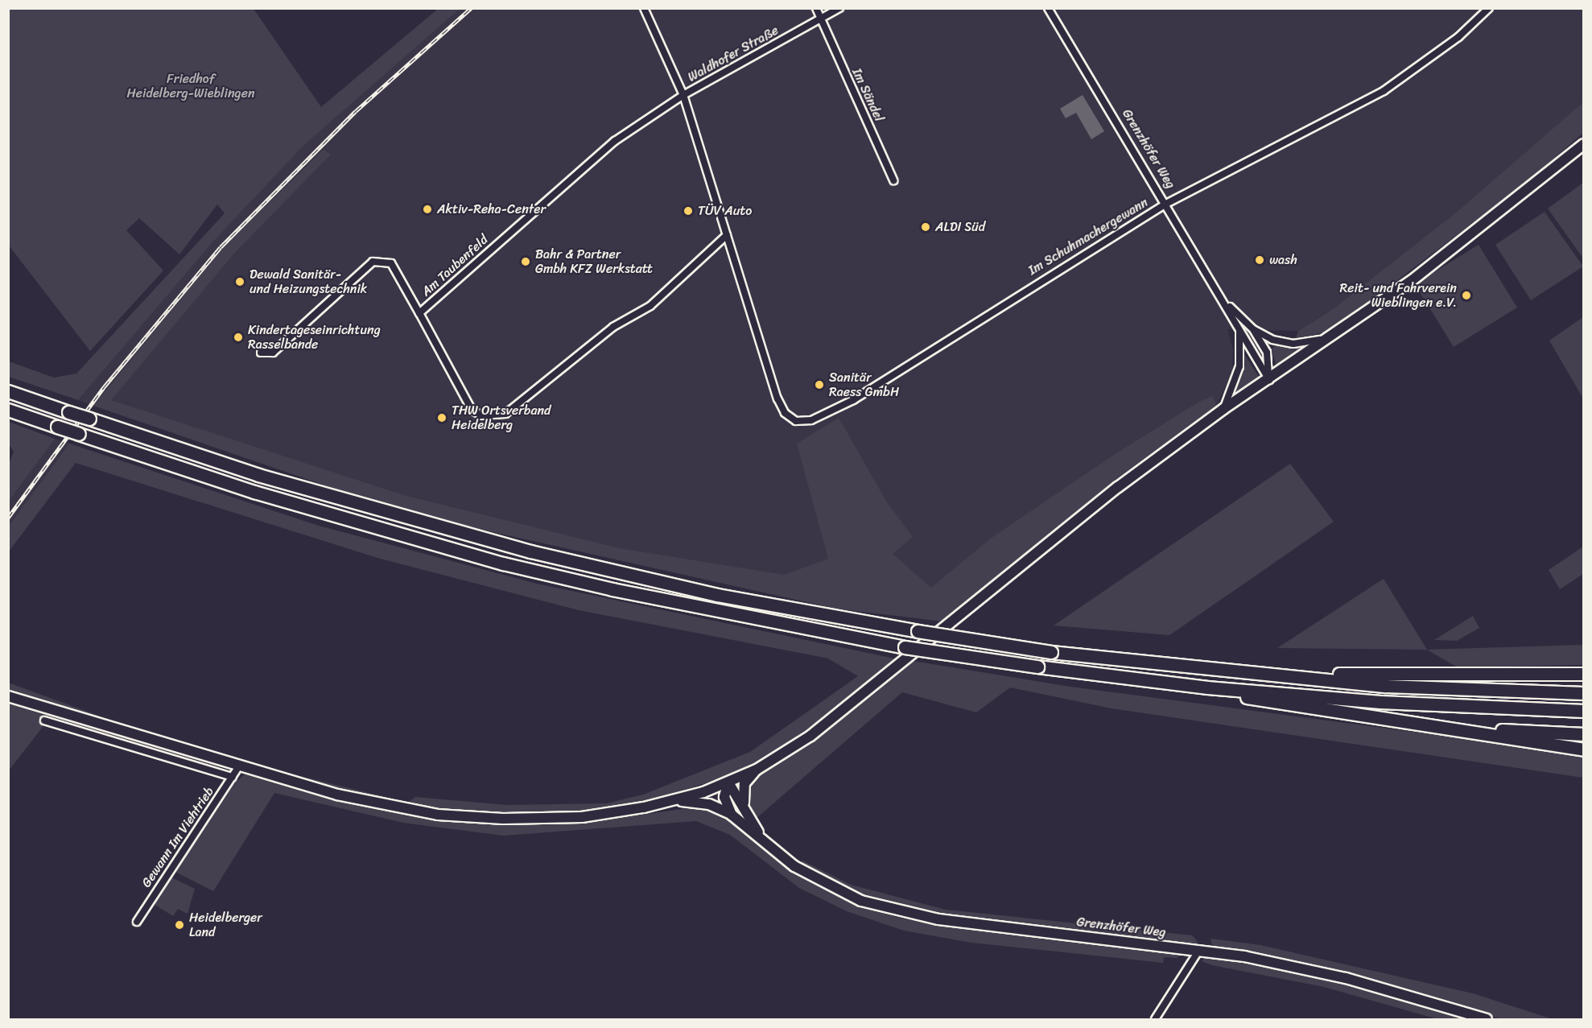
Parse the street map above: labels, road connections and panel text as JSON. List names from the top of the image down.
{
  "streets": {
    "main road": ["Grenzhöfer Weg"],
    "street": [
      "Waldhofer Straße",
      "Im Sändel",
      "Im Schuhmachergewann",
      "Am Taubenfeld",
      "Gewann Im Viehtrieb"
    ]
  },
  "crossings": [
    ["Waldhofer Straße", "Im Sändel"],
    ["Waldhofer Straße", "Am Taubenfeld"],
    ["Grenzhöfer Weg", "Im Schuhmachergewann"],
    ["Im Schuhmachergewann", "Am Taubenfeld"]
  ],
  "parks": ["Friedhof Heidelberg-Wieblingen"],
  "places": [
    "Aktiv-Reha-Center",
    "TÜV Auto",
    "ALDI Süd",
    "wash",
    "Bahr & Partner Gmbh KFZ Werkstatt",
    "Dewald Sanitär- und Heizungstechnik",
    "Reit- und Fahrverein Wieblingen e.V.",
    "Kindertageseinrichtung Rasselbande",
    "Sanitär Raess GmbH",
    "THW Ortsverband Heidelberg",
    "Heidelberger Land"
  ]
}
